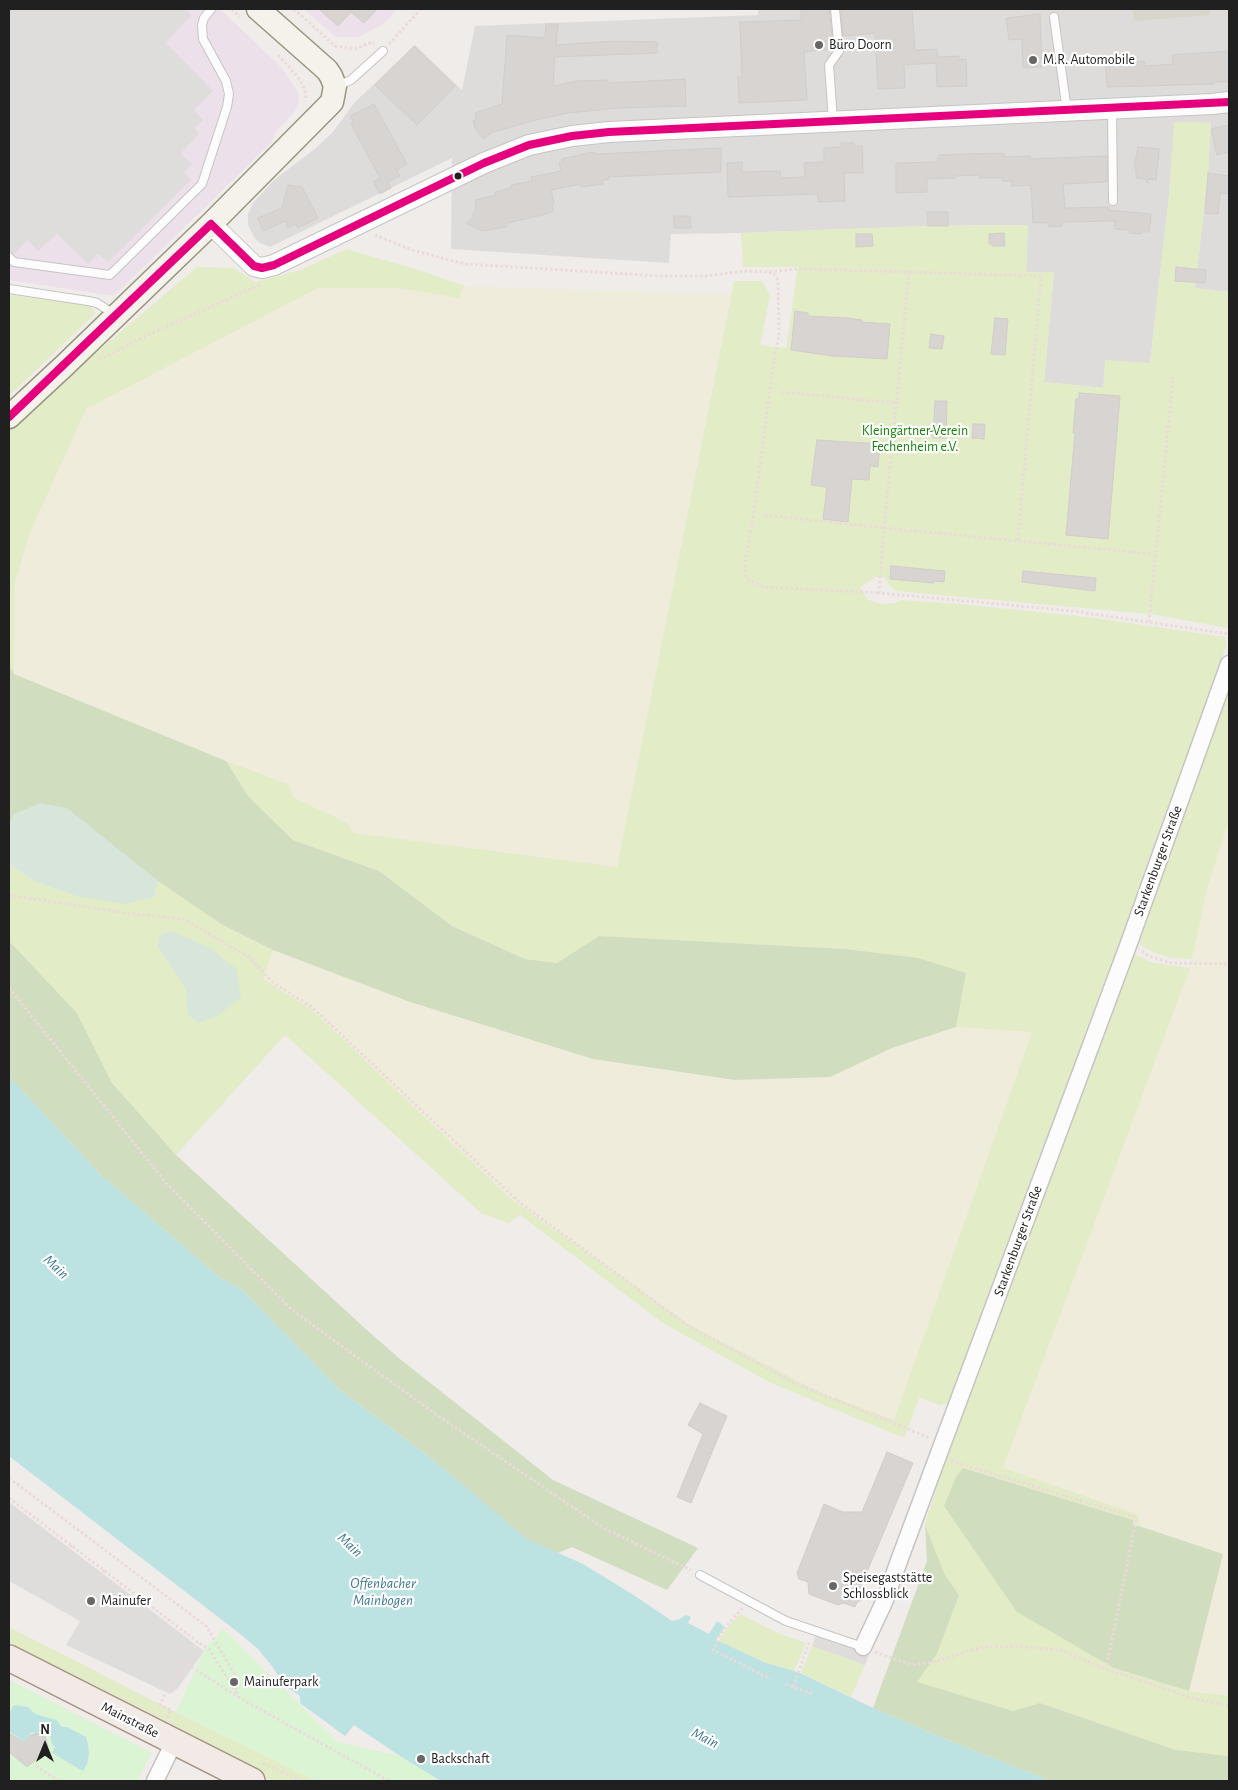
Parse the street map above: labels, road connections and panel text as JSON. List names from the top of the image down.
{
  "streets": {
    "main road": ["Mainstraße"],
    "street": ["Starkenburger Straße"]
  },
  "water": ["Main", "Offenbacher Mainbogen"],
  "parks": ["Kleingärtner-Verein Fechenheim e.V."],
  "places": [
    "Büro Doorn",
    "M.R. Automobile",
    "Speisegaststätte Schlossblick",
    "Mainufer",
    "Mainuferpark",
    "Backschaft"
  ],
  "north": "top"
}
